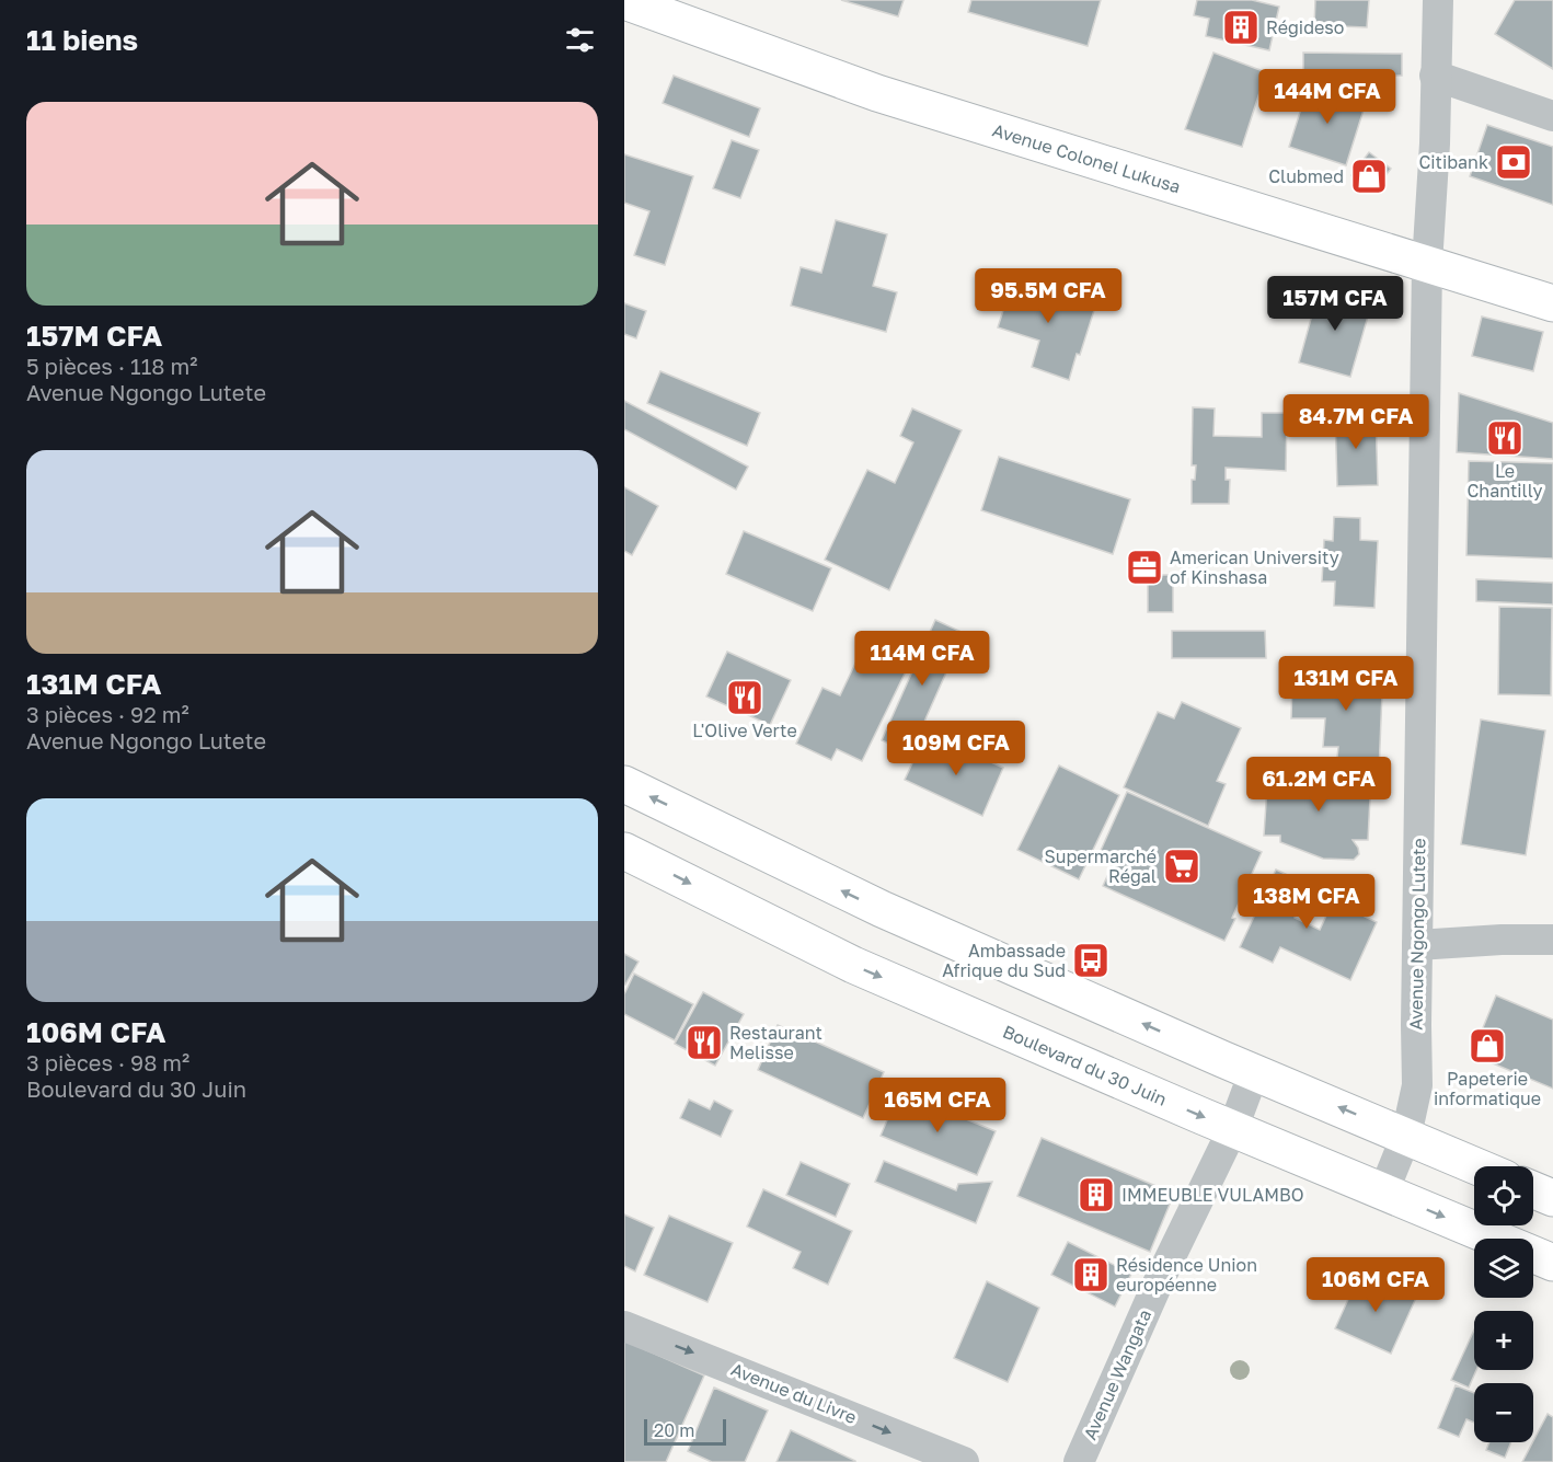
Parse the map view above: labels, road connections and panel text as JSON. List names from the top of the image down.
{
  "streets": {
    "main road": ["Avenue Colonel Lukusa", "Boulevard du 30 Juin"],
    "street": ["Avenue Ngongo Lutete", "Avenue Wangata", "Avenue du Livre"]
  },
  "crossings": [
    ["Avenue Colonel Lukusa", "Avenue Ngongo Lutete"],
    ["Avenue Ngongo Lutete", "Boulevard du 30 Juin"],
    ["Boulevard du 30 Juin", "Avenue Wangata"]
  ],
  "one_way": ["Avenue du Livre"],
  "places": {
    "building": ["Régideso", "IMMEUBLE VULAMBO", "Résidence Union européenne"],
    "bank": ["Citibank"],
    "shop": ["Clubmed", "Papeterie informatique"],
    "restaurant": ["Le Chantilly", "L'Olive Verte", "Restaurant Melisse"],
    "office": ["American University of Kinshasa"],
    "supermarket": ["Supermarché Régal"],
    "bus stop": ["Ambassade Afrique du Sud"]
  },
  "scale_bar": "20 m",
  "page": {
    "heading": "11 biens",
    "price": [
      "144M CFA",
      "95.5M CFA",
      "157M CFA",
      "84.7M CFA",
      "114M CFA",
      "131M CFA",
      "109M CFA",
      "61.2M CFA",
      "138M CFA",
      "165M CFA",
      "106M CFA"
    ],
    "list": [
      {
        "name": "157M CFA",
        "note": "5 pièces · 118 m² · Avenue Ngongo Lutete"
      },
      {
        "name": "131M CFA",
        "note": "3 pièces · 92 m² · Avenue Ngongo Lutete"
      },
      {
        "name": "106M CFA",
        "note": "3 pièces · 98 m² · Boulevard du 30 Juin"
      }
    ],
    "map_buttons": ["+", "−"],
    "scale": "20 m"
  }
}
